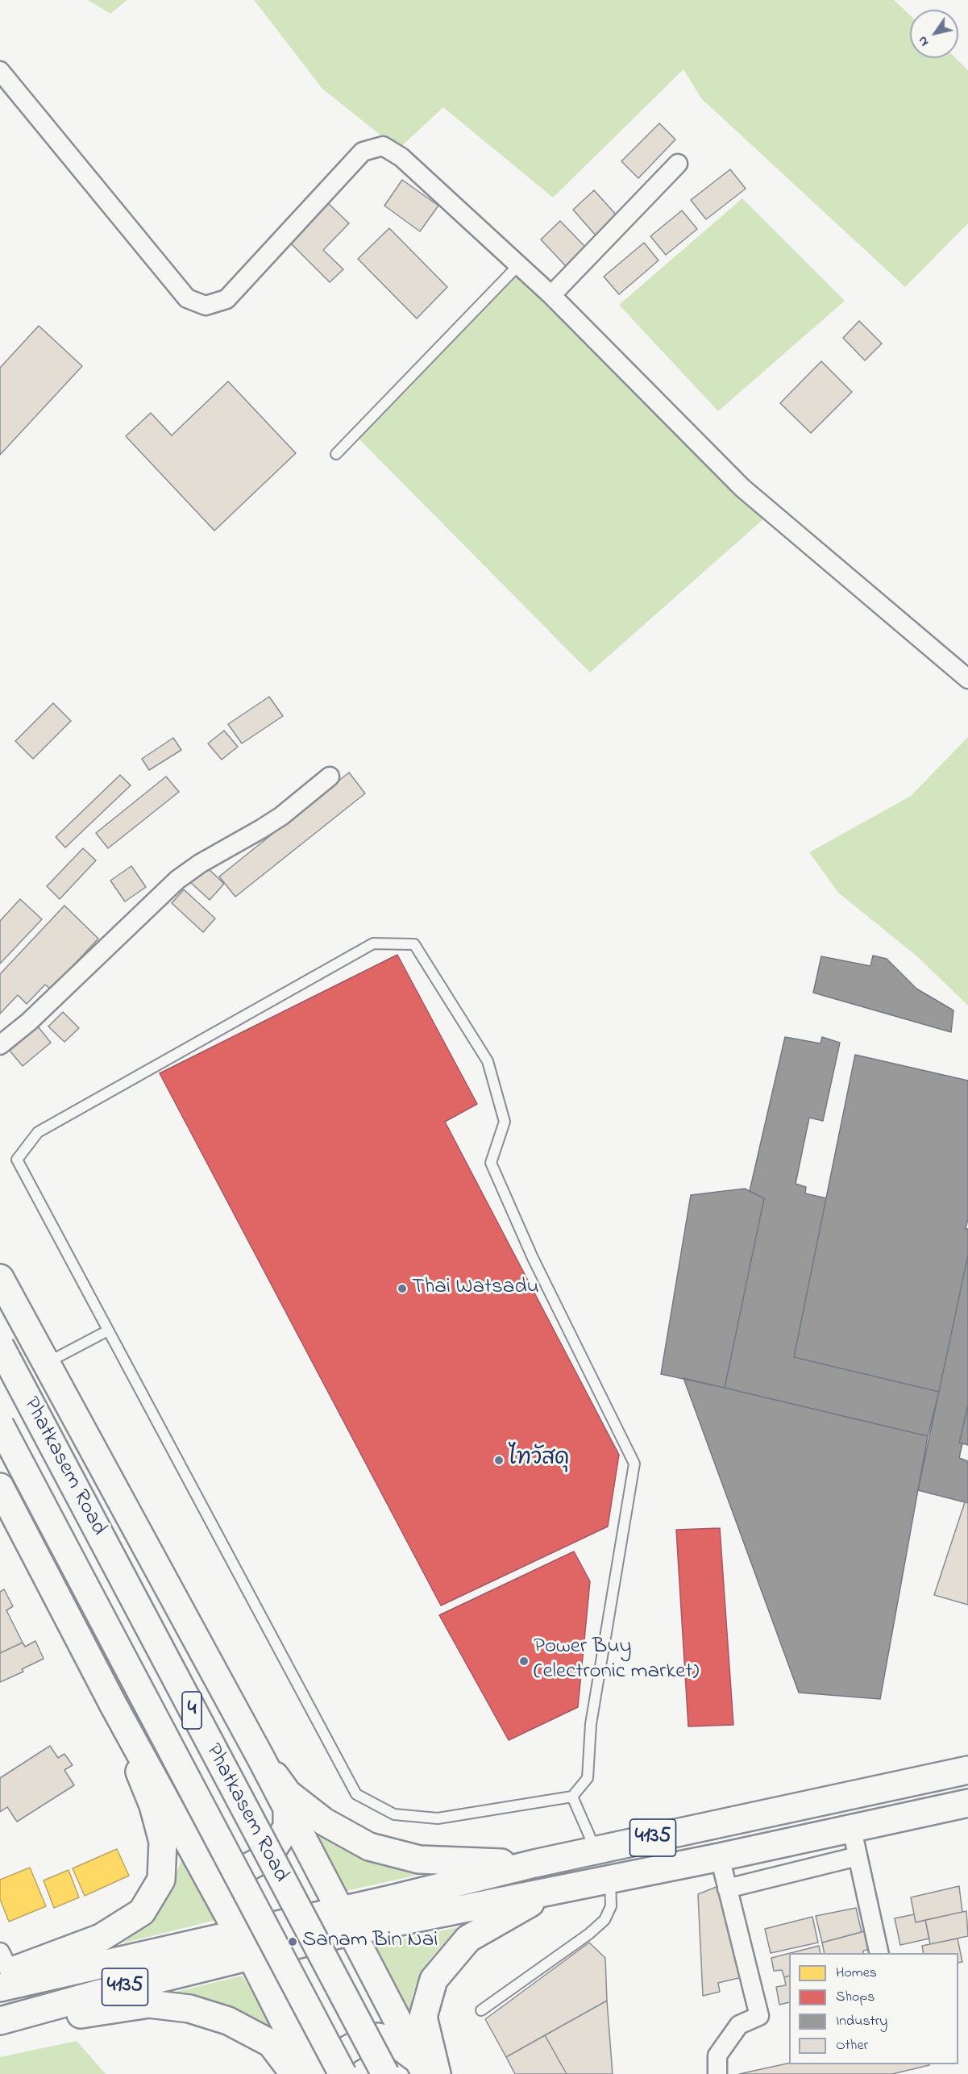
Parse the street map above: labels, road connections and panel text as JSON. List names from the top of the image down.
{
  "streets": {
    "main road": ["Phatkasem Road", "4", "4135"]
  },
  "places": [
    "Thai Watsadu",
    "ไทวัสดุ",
    "Power Buy (electronic market)",
    "Sanam Bin Nai"
  ],
  "legend": [
    "Homes",
    "Shops",
    "Industry",
    "Other"
  ],
  "north": "bottom left"
}
